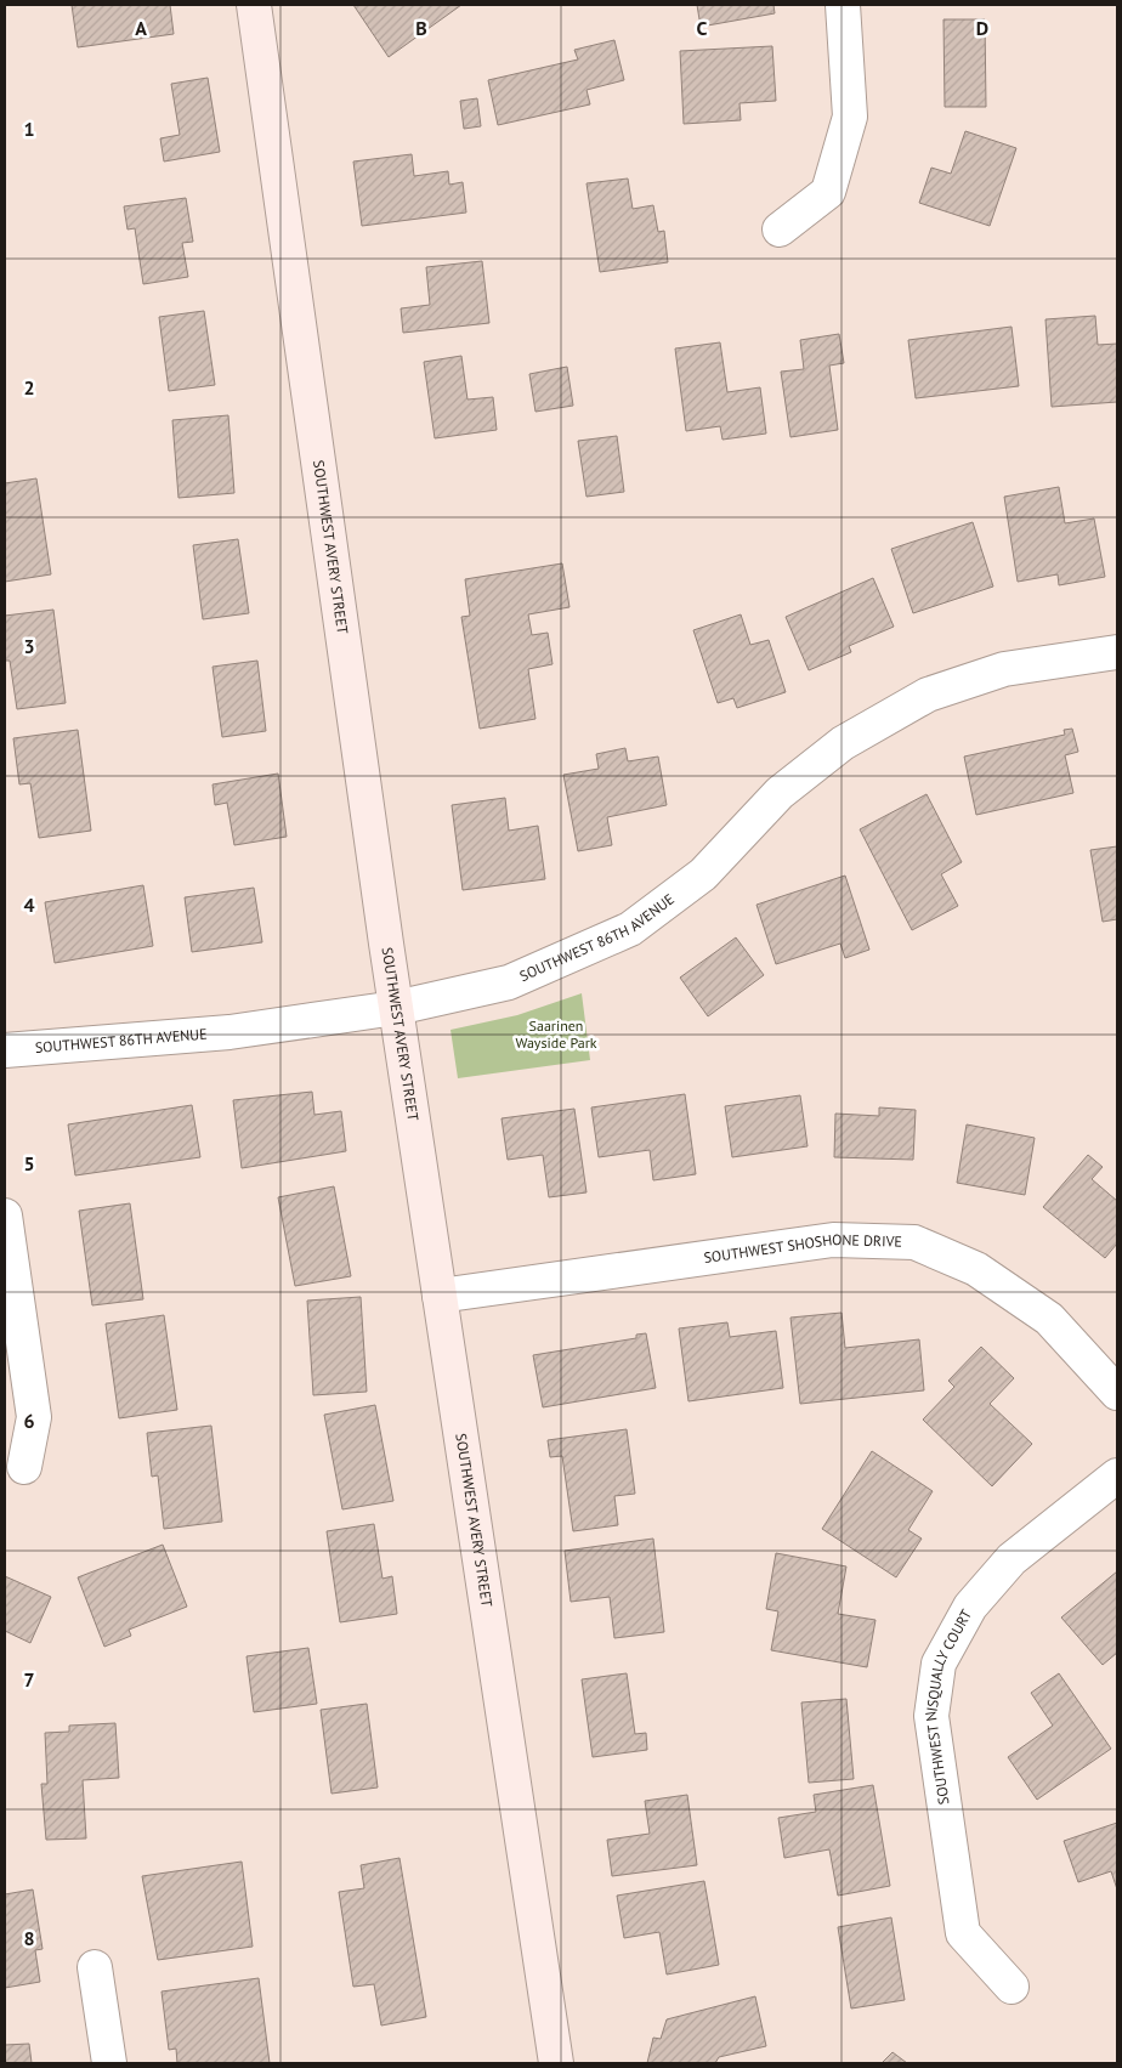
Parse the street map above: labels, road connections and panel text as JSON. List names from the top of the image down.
{
  "streets": {
    "street": [
      "SOUTHWEST AVERY STREET",
      "SOUTHWEST 86TH AVENUE",
      "SOUTHWEST SHOSHONE DRIVE",
      "SOUTHWEST NISQUALLY COURT"
    ]
  },
  "crossings": [
    ["SOUTHWEST AVERY STREET", "SOUTHWEST 86TH AVENUE"],
    ["SOUTHWEST AVERY STREET", "SOUTHWEST SHOSHONE DRIVE"]
  ],
  "parks": ["Saarinen Wayside Park"],
  "grid": {
    "columns": [
      "A",
      "B",
      "C",
      "D"
    ],
    "rows": [
      "1",
      "2",
      "3",
      "4",
      "5",
      "6",
      "7",
      "8"
    ]
  }
}
